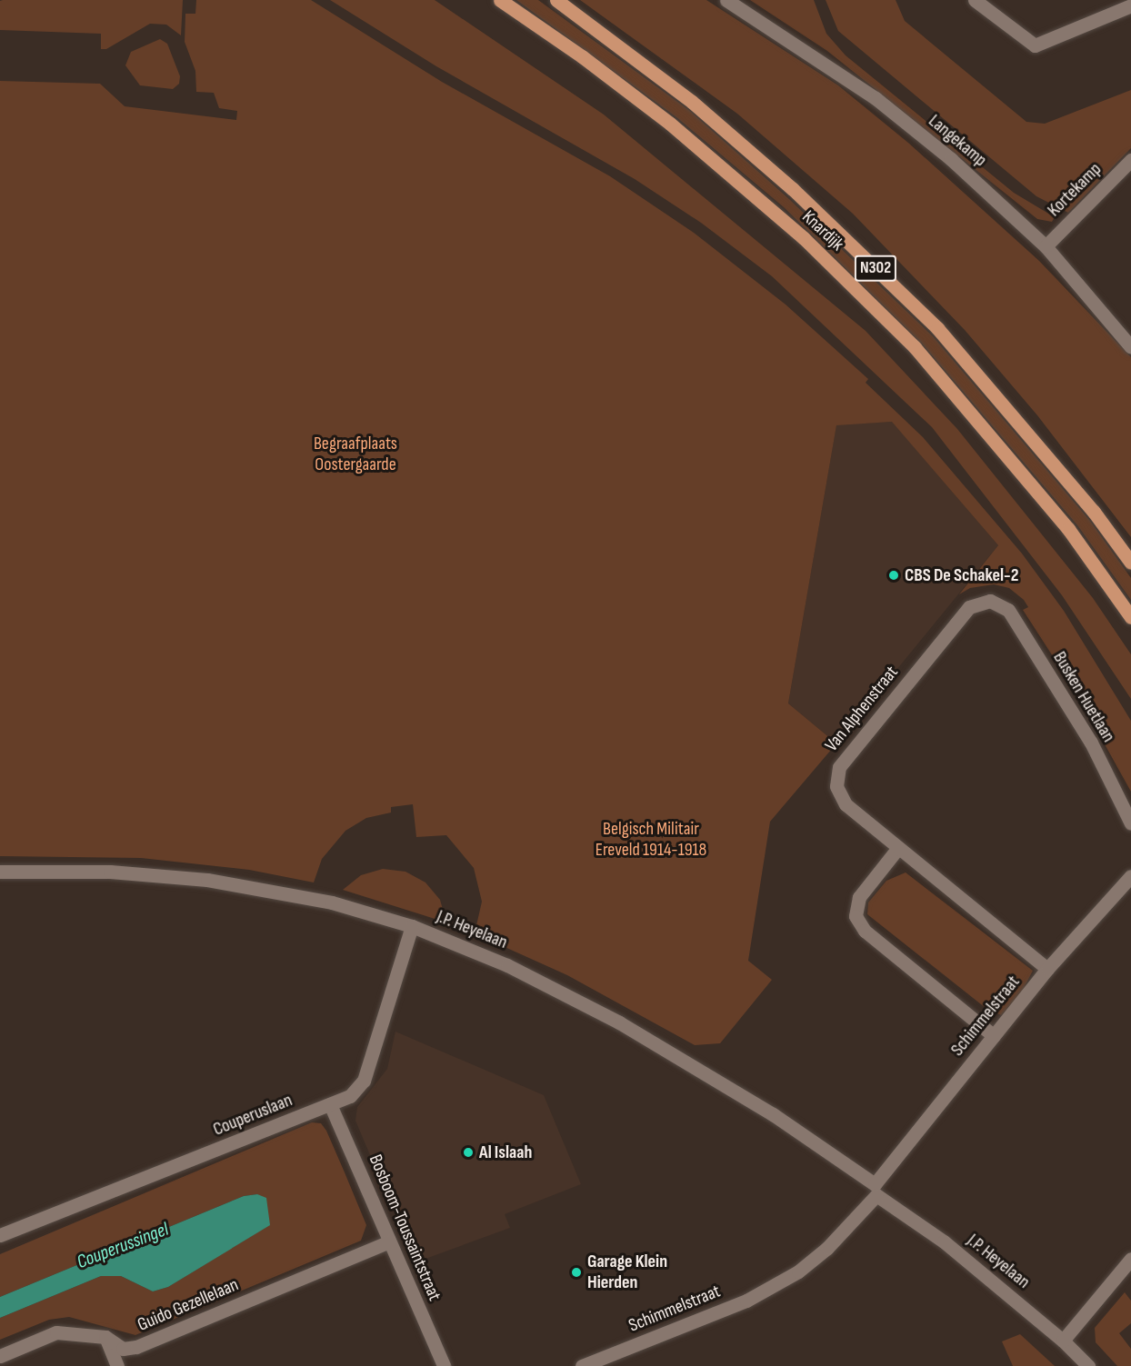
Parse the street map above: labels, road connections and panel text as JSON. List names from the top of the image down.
{
  "streets": {
    "main road": ["Knardijk", "N302"],
    "street": [
      "Langekamp",
      "Kortekamp",
      "Busken Huetlaan",
      "Van Alphenstraat",
      "J.P. Heyelaan",
      "Schimmelstraat",
      "Couperuslaan",
      "Bosboom-Toussaintstraat",
      "Guido Gezellelaan"
    ]
  },
  "crossings": [
    ["Langekamp", "Kortekamp"],
    ["Busken Huetlaan", "Van Alphenstraat"],
    ["Van Alphenstraat", "Schimmelstraat"],
    ["J.P. Heyelaan", "Schimmelstraat"],
    ["J.P. Heyelaan", "Couperuslaan"],
    ["Couperuslaan", "Bosboom-Toussaintstraat"],
    ["Bosboom-Toussaintstraat", "Guido Gezellelaan"]
  ],
  "water": ["Couperussingel"],
  "parks": ["Begraafplaats Oostergaarde", "Belgisch Militair Ereveld 1914-1918"],
  "places": ["CBS De Schakel-2", "Al Islaah", "Garage Klein Hierden"]
}
